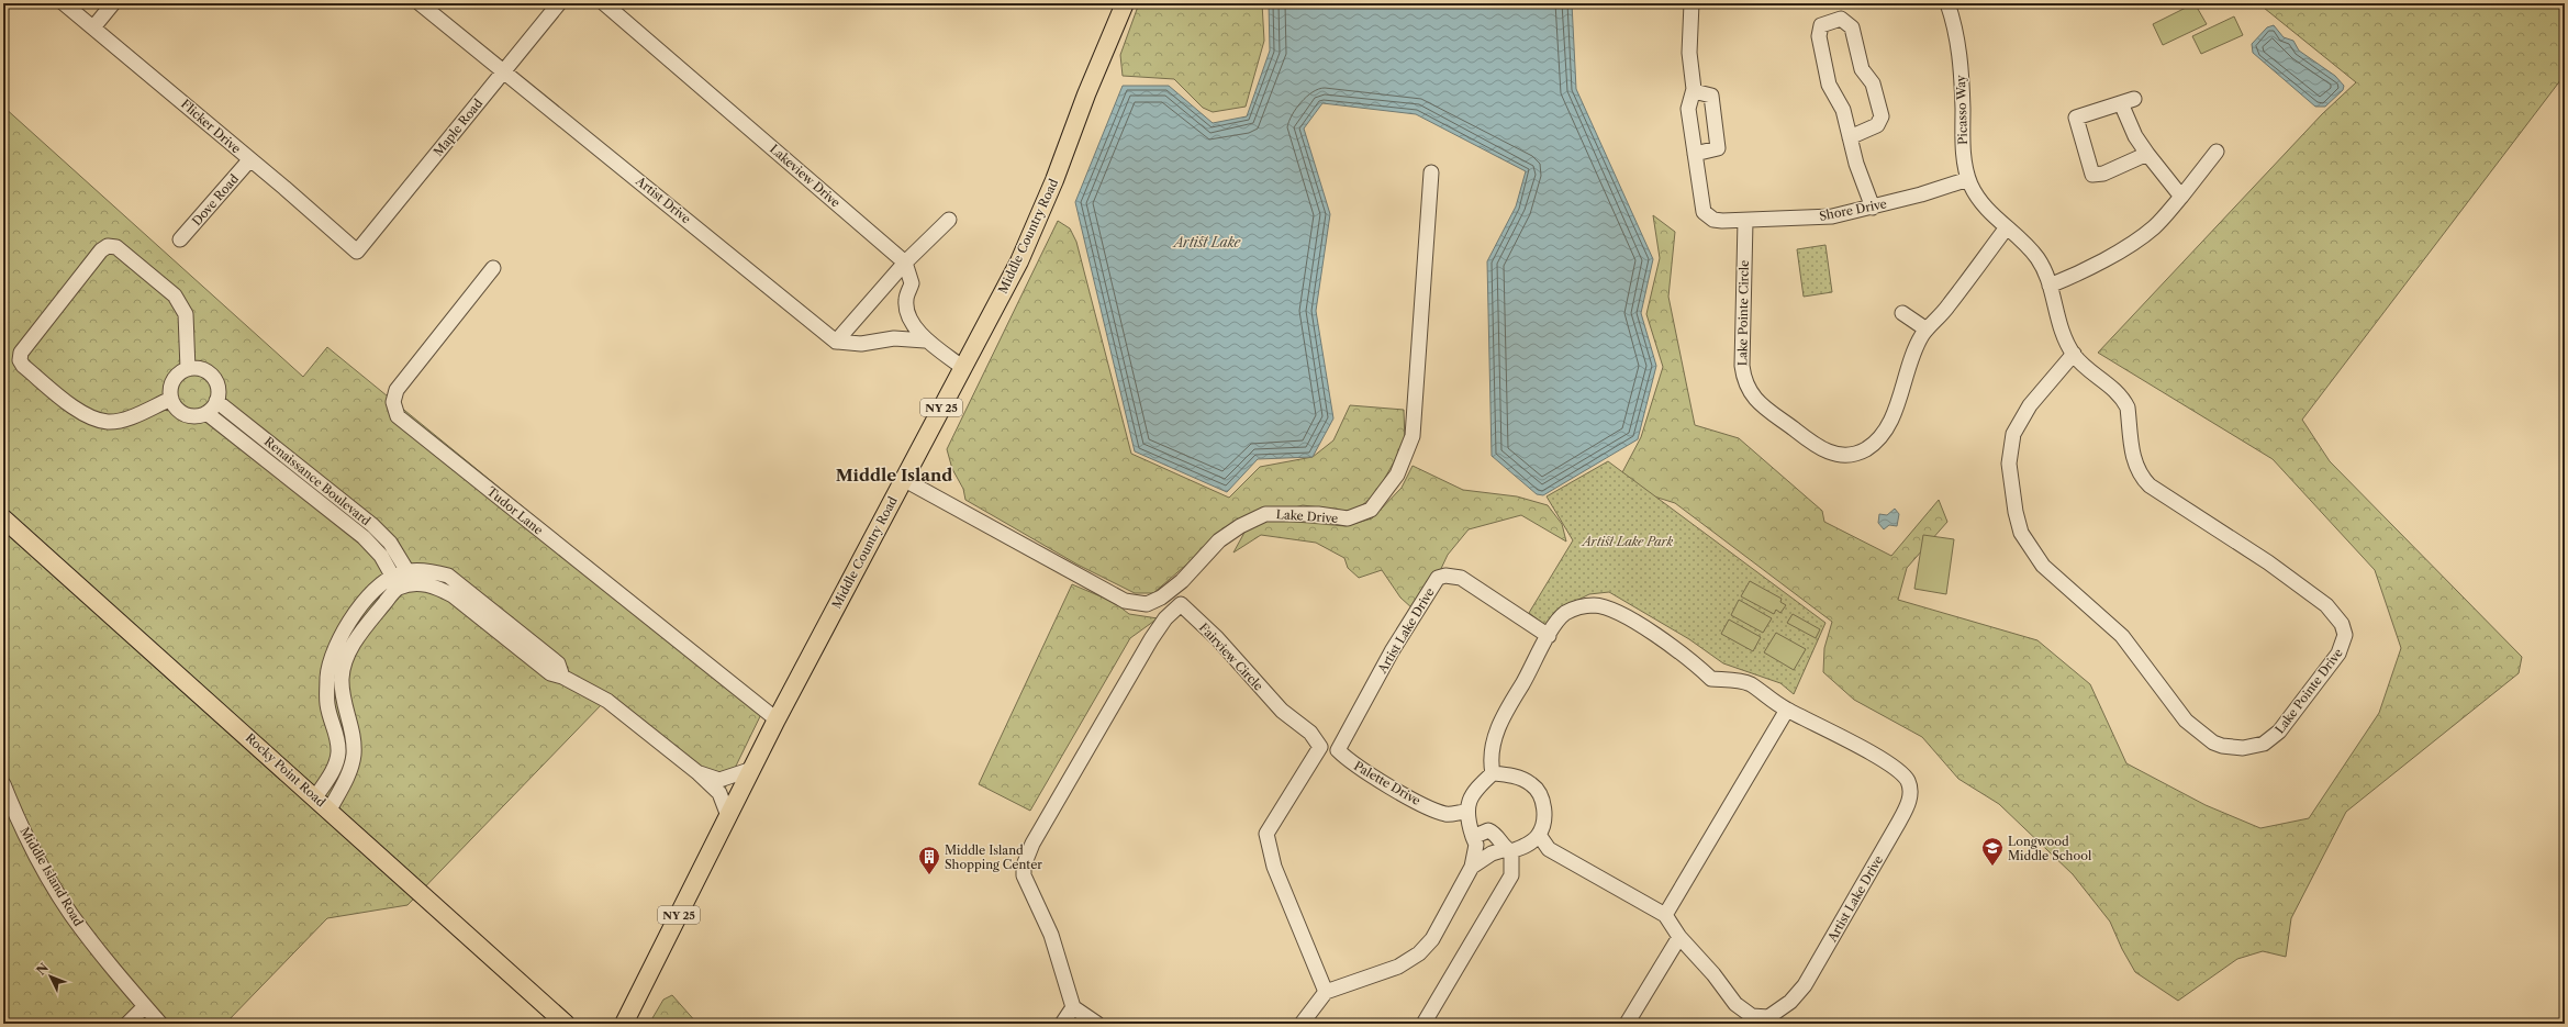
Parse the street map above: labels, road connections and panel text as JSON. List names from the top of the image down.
{
  "streets": {
    "main road": ["Middle Country Road", "NY 25", "Rocky Point Road"],
    "street": [
      "Picasso Way",
      "Flicker Drive",
      "Maple Road",
      "Lakeview Drive",
      "Dove Road",
      "Artist Drive",
      "Shore Drive",
      "Lake Pointe Circle",
      "Renaissance Boulevard",
      "Tudor Lane",
      "Lake Drive",
      "Artist Lake Drive",
      "Fairview Circle",
      "Lake Pointe Drive",
      "Palette Drive",
      "Middle Island Road"
    ]
  },
  "crossings": [
    ["Picasso Way", "Shore Drive"],
    ["Picasso Way", "Lake Pointe Drive"],
    ["Flicker Drive", "Maple Road"],
    ["Flicker Drive", "Dove Road"],
    ["Maple Road", "Artist Drive"],
    ["Shore Drive", "Lake Pointe Circle"],
    ["Middle Country Road", "Tudor Lane"],
    ["Middle Country Road", "Lake Drive"],
    ["Lake Pointe Circle", "Lake Pointe Drive"],
    ["Artist Lake Drive", "Palette Drive"]
  ],
  "districts": ["Middle Island"],
  "water": ["Artist Lake"],
  "parks": ["Artist Lake Park"],
  "places": {
    "school or university": ["Longwood Middle School"],
    "building": ["Middle Island Shopping Center"]
  },
  "north": "top left"
}
